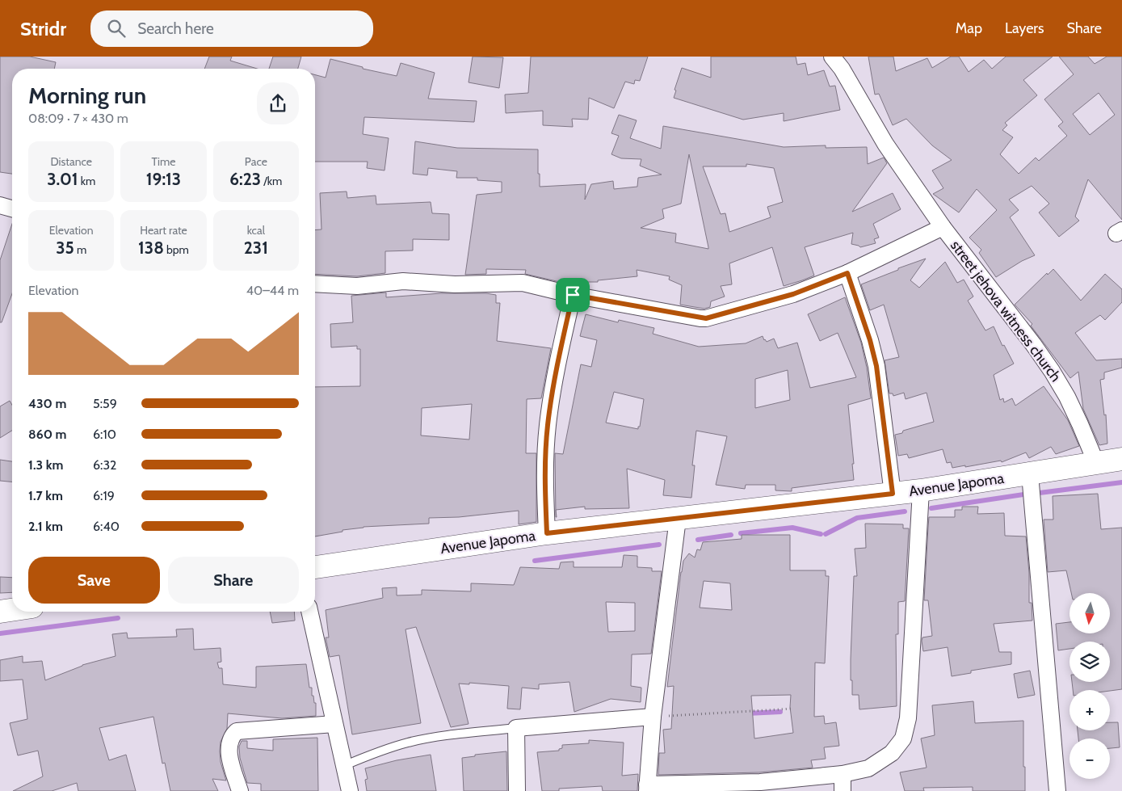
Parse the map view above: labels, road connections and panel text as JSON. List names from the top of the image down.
{
  "streets": {
    "main road": ["Avenue Japoma"],
    "street": ["street jehova witness church"]
  },
  "crossings": [
    ["street jehova witness church", "Avenue Japoma"]
  ],
  "north": "bottom",
  "page": {
    "header": "Stridr",
    "search": "Search here",
    "nav": ["Map", "Layers", "Share"],
    "heading": ["Morning run", "08:09 · 7 × 430 m"],
    "stats": [
      ["Distance", "3.01 km"],
      ["Time", "19:13"],
      ["Pace", "6:23 /km"],
      ["Elevation", "35 m"],
      ["Heart rate", "138 bpm"],
      ["kcal", "231"]
    ],
    "chart": ["Elevation", "40–44 m"],
    "list": [
      {
        "name": "430 m",
        "note": "5:59"
      },
      {
        "name": "860 m",
        "note": "6:10"
      },
      {
        "name": "1.3 km",
        "note": "6:32"
      },
      {
        "name": "1.7 km",
        "note": "6:19"
      },
      {
        "name": "2.1 km",
        "note": "6:40"
      }
    ],
    "buttons": ["Save", "Share"],
    "map_buttons": ["+", "−"]
  }
}
